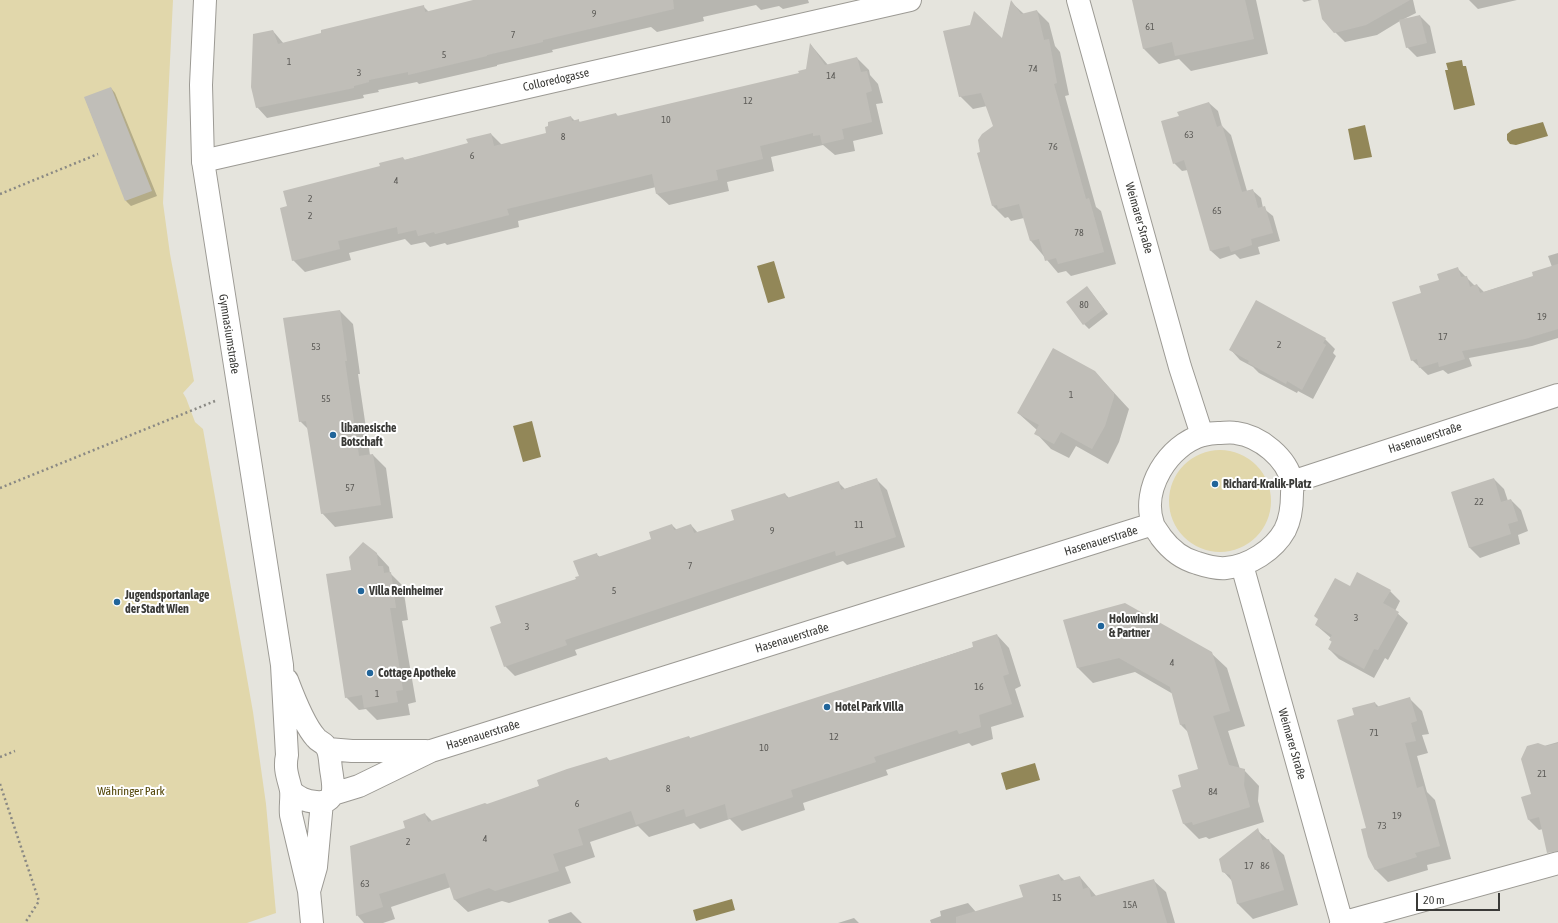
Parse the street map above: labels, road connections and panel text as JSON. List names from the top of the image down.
{
  "streets": {
    "street": [
      "Colloredogasse",
      "Weimarer Straße",
      "Gymnasiumstraße",
      "Hasenauerstraße"
    ]
  },
  "crossings": [
    ["Colloredogasse", "Gymnasiumstraße"],
    ["Weimarer Straße", "Hasenauerstraße"],
    ["Gymnasiumstraße", "Hasenauerstraße"]
  ],
  "parks": ["Währinger Park"],
  "places": [
    "libanesische Botschaft",
    "Richard-Kralik-Platz",
    "Villa Reinheimer",
    "Jugendsportanlage der Stadt Wien",
    "Holowinski & Partner",
    "Cottage Apotheke",
    "Hotel Park Villa"
  ],
  "house_numbers": [
    "9",
    "61",
    "7",
    "5",
    "1",
    "74",
    "3",
    "14",
    "12",
    "10",
    "63",
    "8",
    "76",
    "6",
    "4",
    "2",
    "65",
    "2",
    "78",
    "80",
    "19",
    "17",
    "2",
    "53",
    "1",
    "55",
    "57",
    "22",
    "11",
    "9",
    "7",
    "5",
    "3",
    "3",
    "4",
    "16",
    "1",
    "71",
    "12",
    "10",
    "21",
    "8",
    "84",
    "6",
    "19",
    "73",
    "4",
    "2",
    "17",
    "86",
    "63",
    "15",
    "15A"
  ],
  "scale_bar": "20 m"
}
